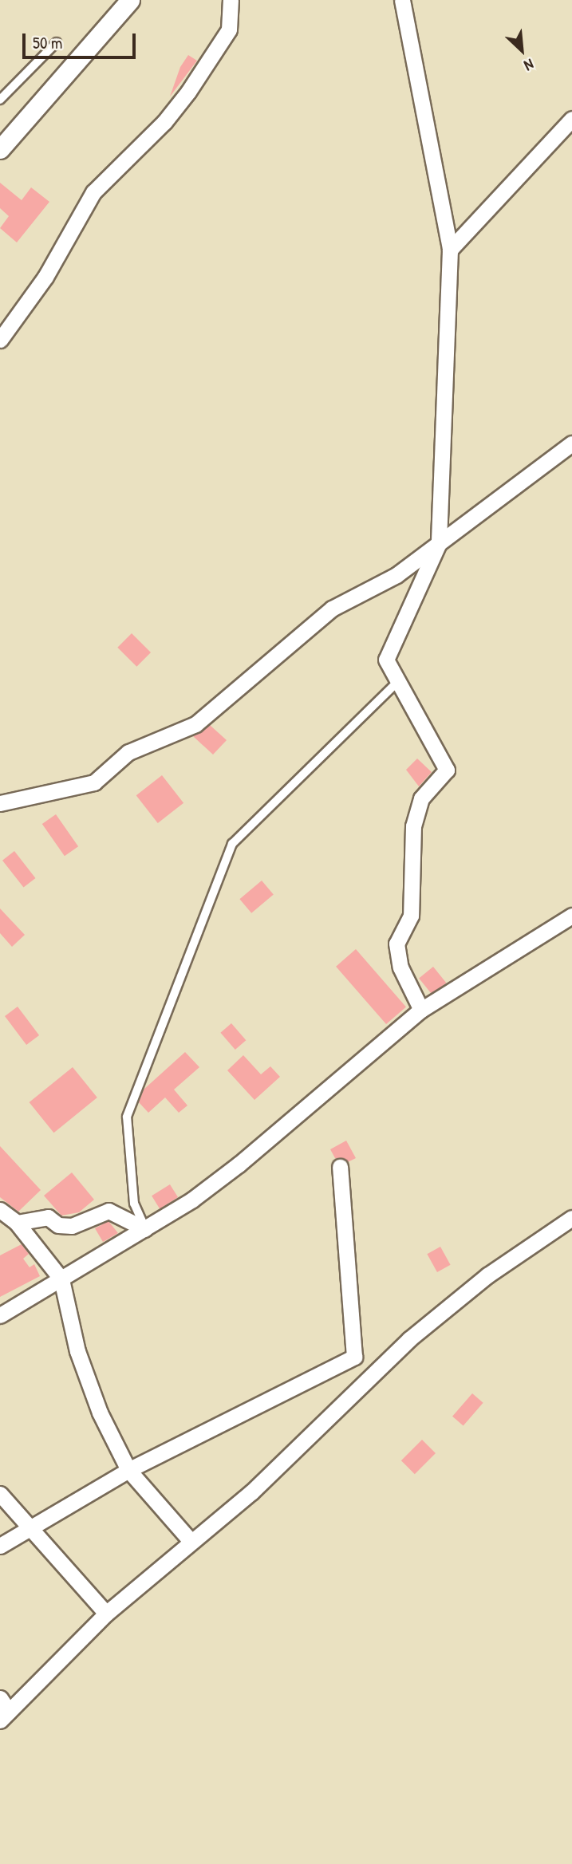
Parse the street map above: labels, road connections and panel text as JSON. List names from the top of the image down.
{
  "scale_bar": "50 m",
  "north": "bottom right"
}
